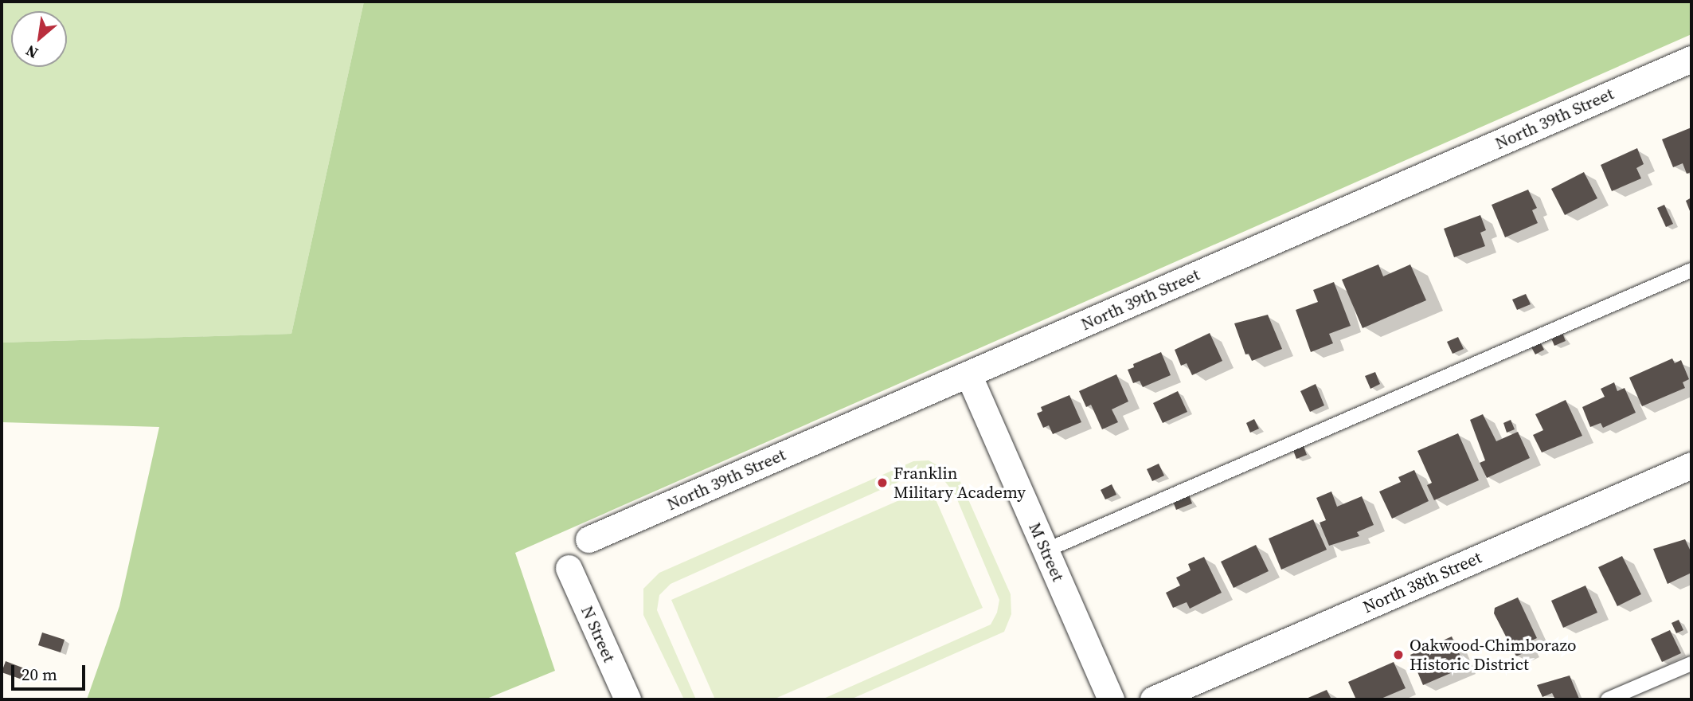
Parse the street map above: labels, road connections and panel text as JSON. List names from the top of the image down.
{
  "streets": {
    "street": [
      "North 39th Street",
      "M Street",
      "North 38th Street",
      "N Street"
    ]
  },
  "crossings": [
    ["North 39th Street", "M Street"]
  ],
  "places": ["Franklin Military Academy", "Oakwood-Chimborazo Historic District"],
  "scale_bar": "20 m",
  "north": "bottom left"
}
